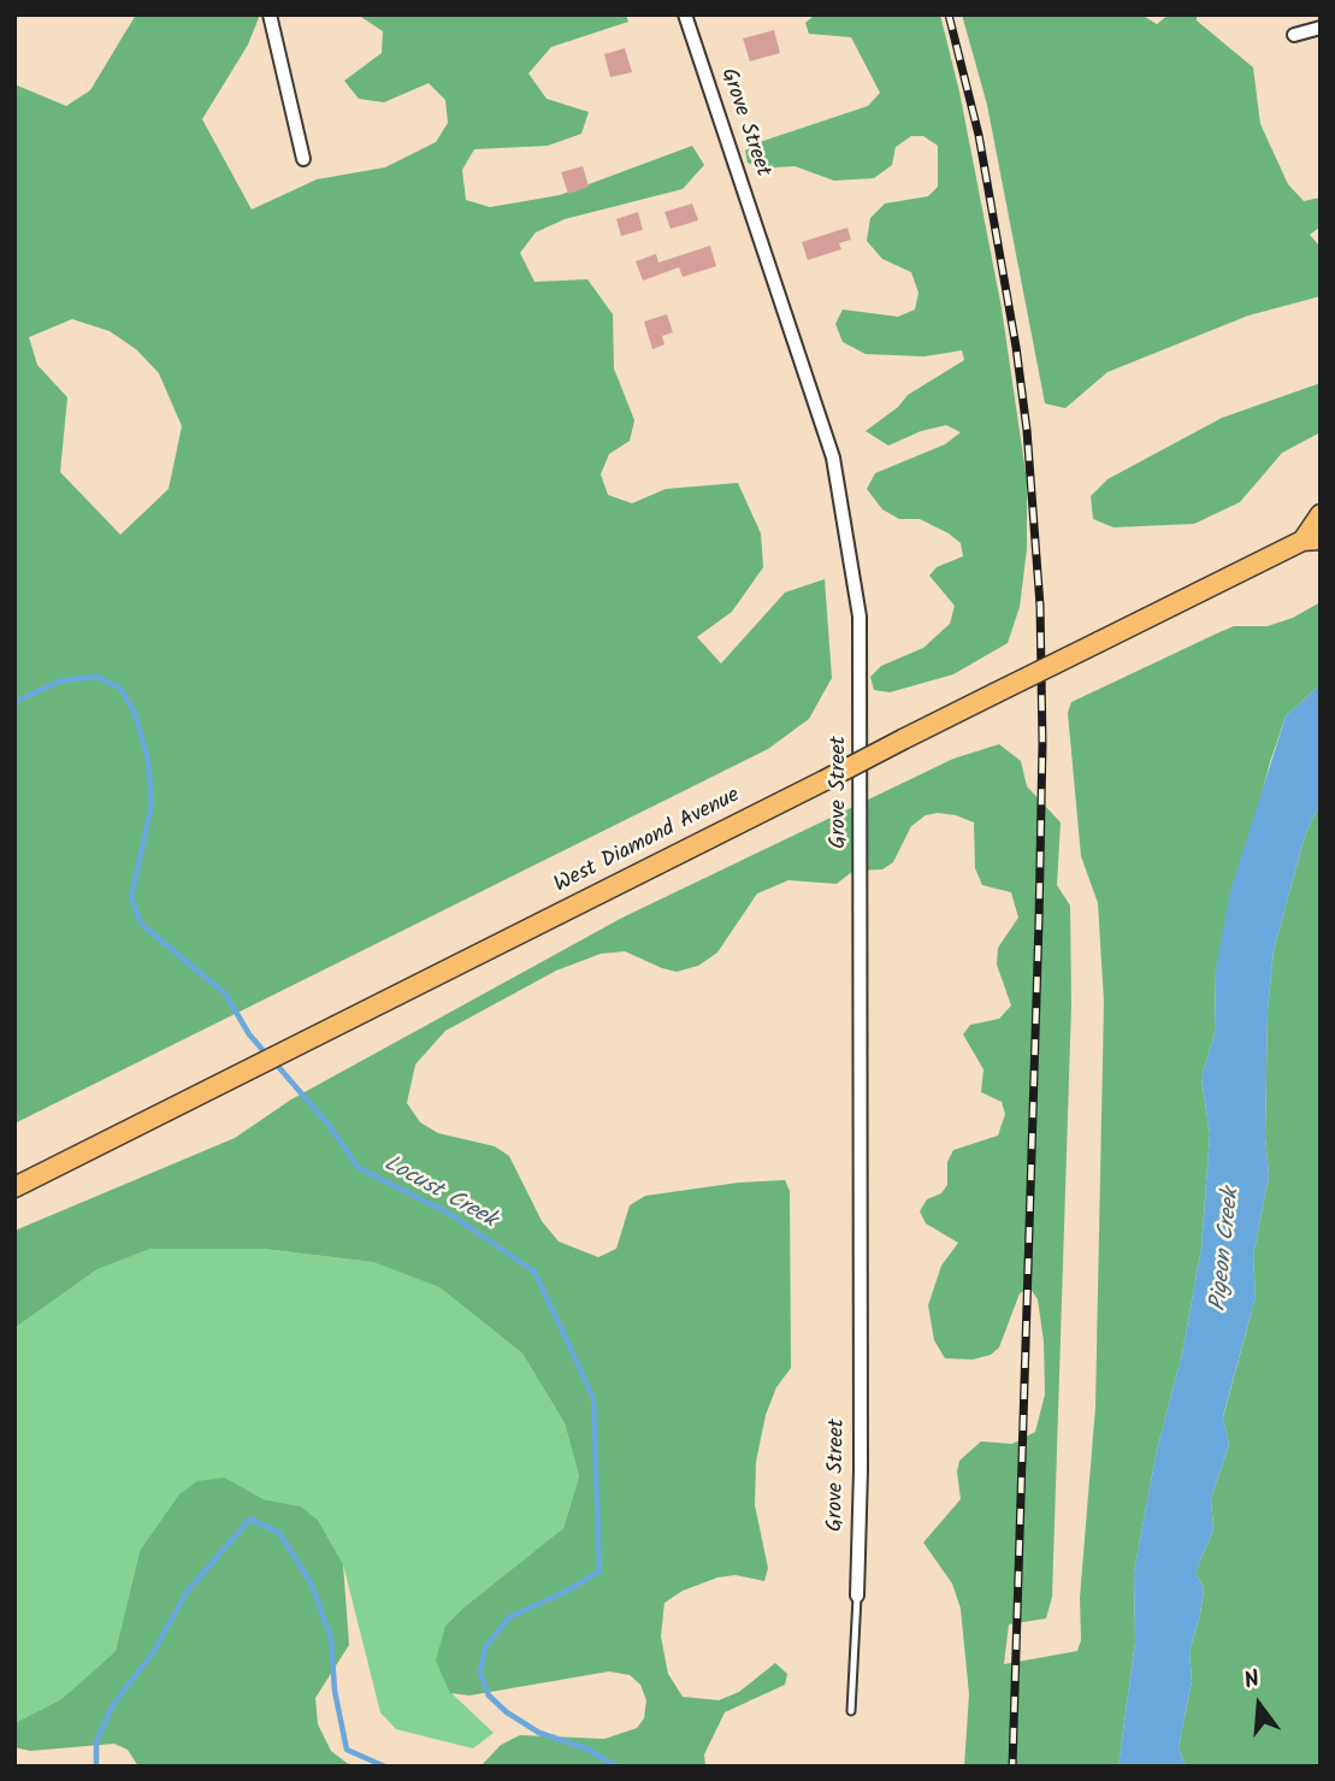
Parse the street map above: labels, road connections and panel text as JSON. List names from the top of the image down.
{
  "streets": {
    "main road": ["West Diamond Avenue"],
    "street": ["Grove Street"]
  },
  "water": ["Locust Creek", "Pigeon Creek"],
  "north": "top"
}
